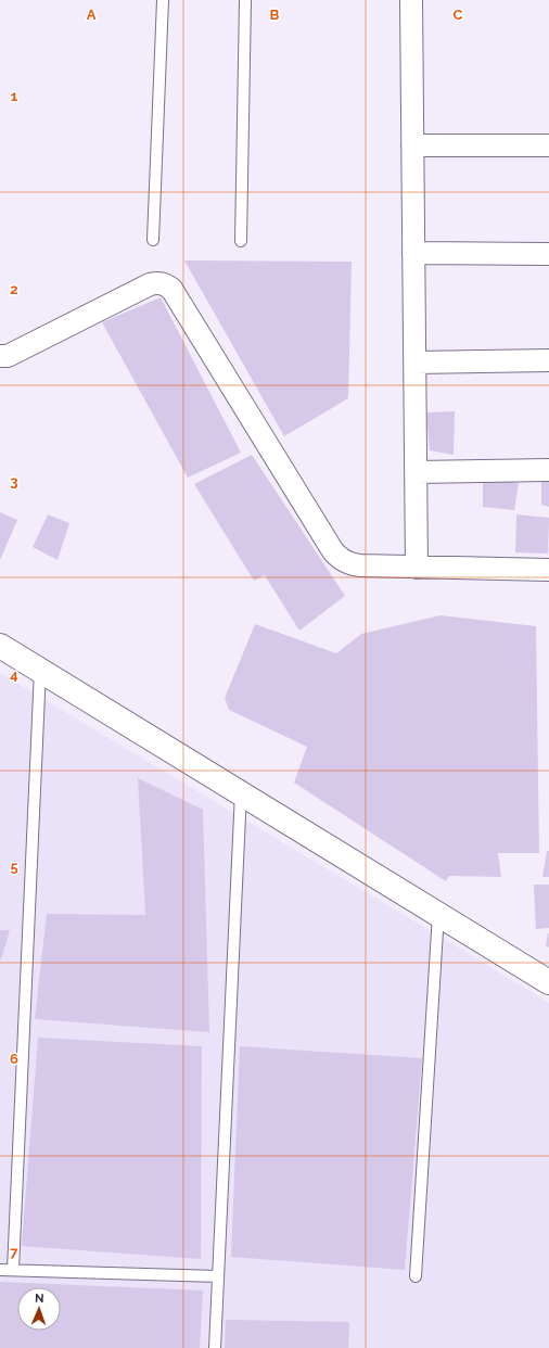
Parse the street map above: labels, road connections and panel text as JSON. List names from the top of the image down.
{
  "north": "top",
  "grid": {
    "columns": ["A", "B", "C"],
    "rows": [
      "1",
      "2",
      "3",
      "4",
      "5",
      "6",
      "7"
    ]
  }
}
